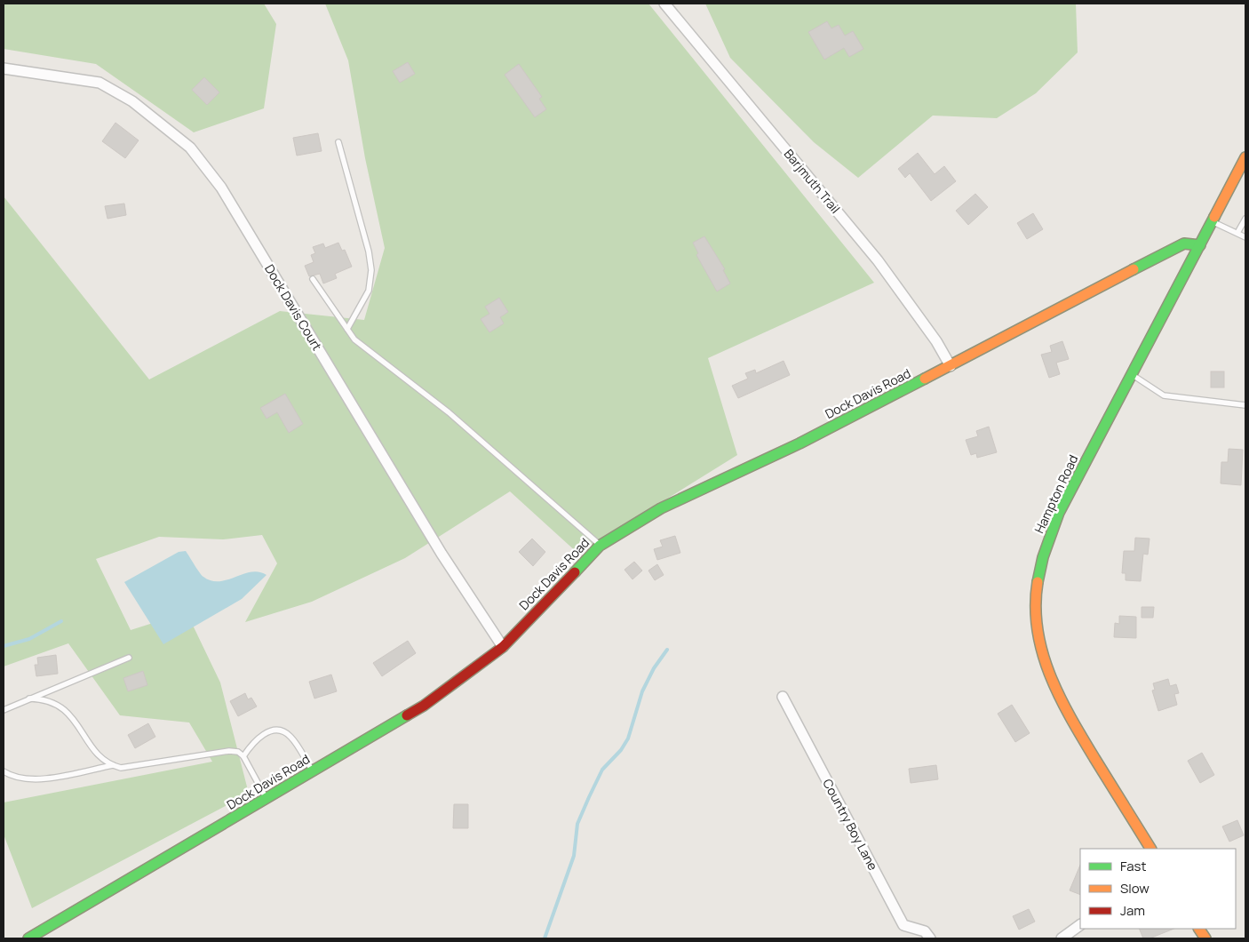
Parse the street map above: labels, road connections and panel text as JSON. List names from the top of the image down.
{
  "streets": {
    "street": [
      "Barjmuth Trail",
      "Dock Davis Court",
      "Dock Davis Road",
      "Hampton Road",
      "Country Boy Lane"
    ]
  },
  "crossings": [
    ["Barjmuth Trail", "Dock Davis Road"],
    ["Dock Davis Court", "Dock Davis Road"],
    ["Dock Davis Road", "Hampton Road"]
  ],
  "legend": ["Fast", "Slow", "Jam"]
}
